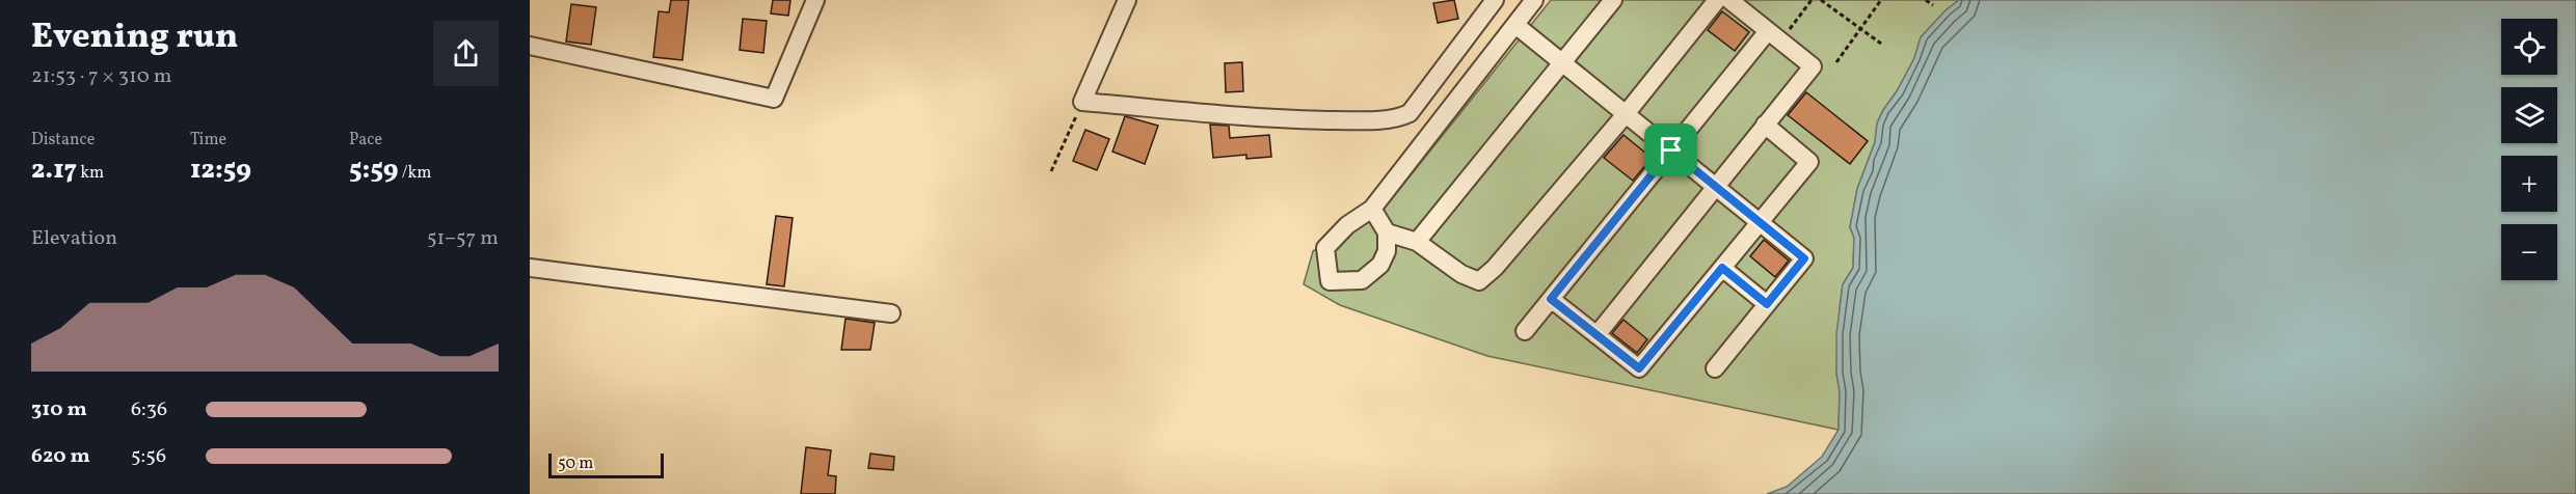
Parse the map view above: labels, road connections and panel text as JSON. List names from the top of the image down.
{
  "scale_bar": "50 m",
  "page": {
    "heading": ["Evening run", "21:53 · 7 × 310 m"],
    "map_buttons": ["+", "−"],
    "stats": [
      ["Distance", "2.17 km"],
      ["Time", "12:59"],
      ["Pace", "5:59 /km"]
    ],
    "chart": ["Elevation", "51–57 m"],
    "list": [
      {
        "name": "310 m",
        "note": "6:36"
      },
      {
        "name": "620 m",
        "note": "5:56"
      }
    ],
    "scale": "50 m"
  }
}
